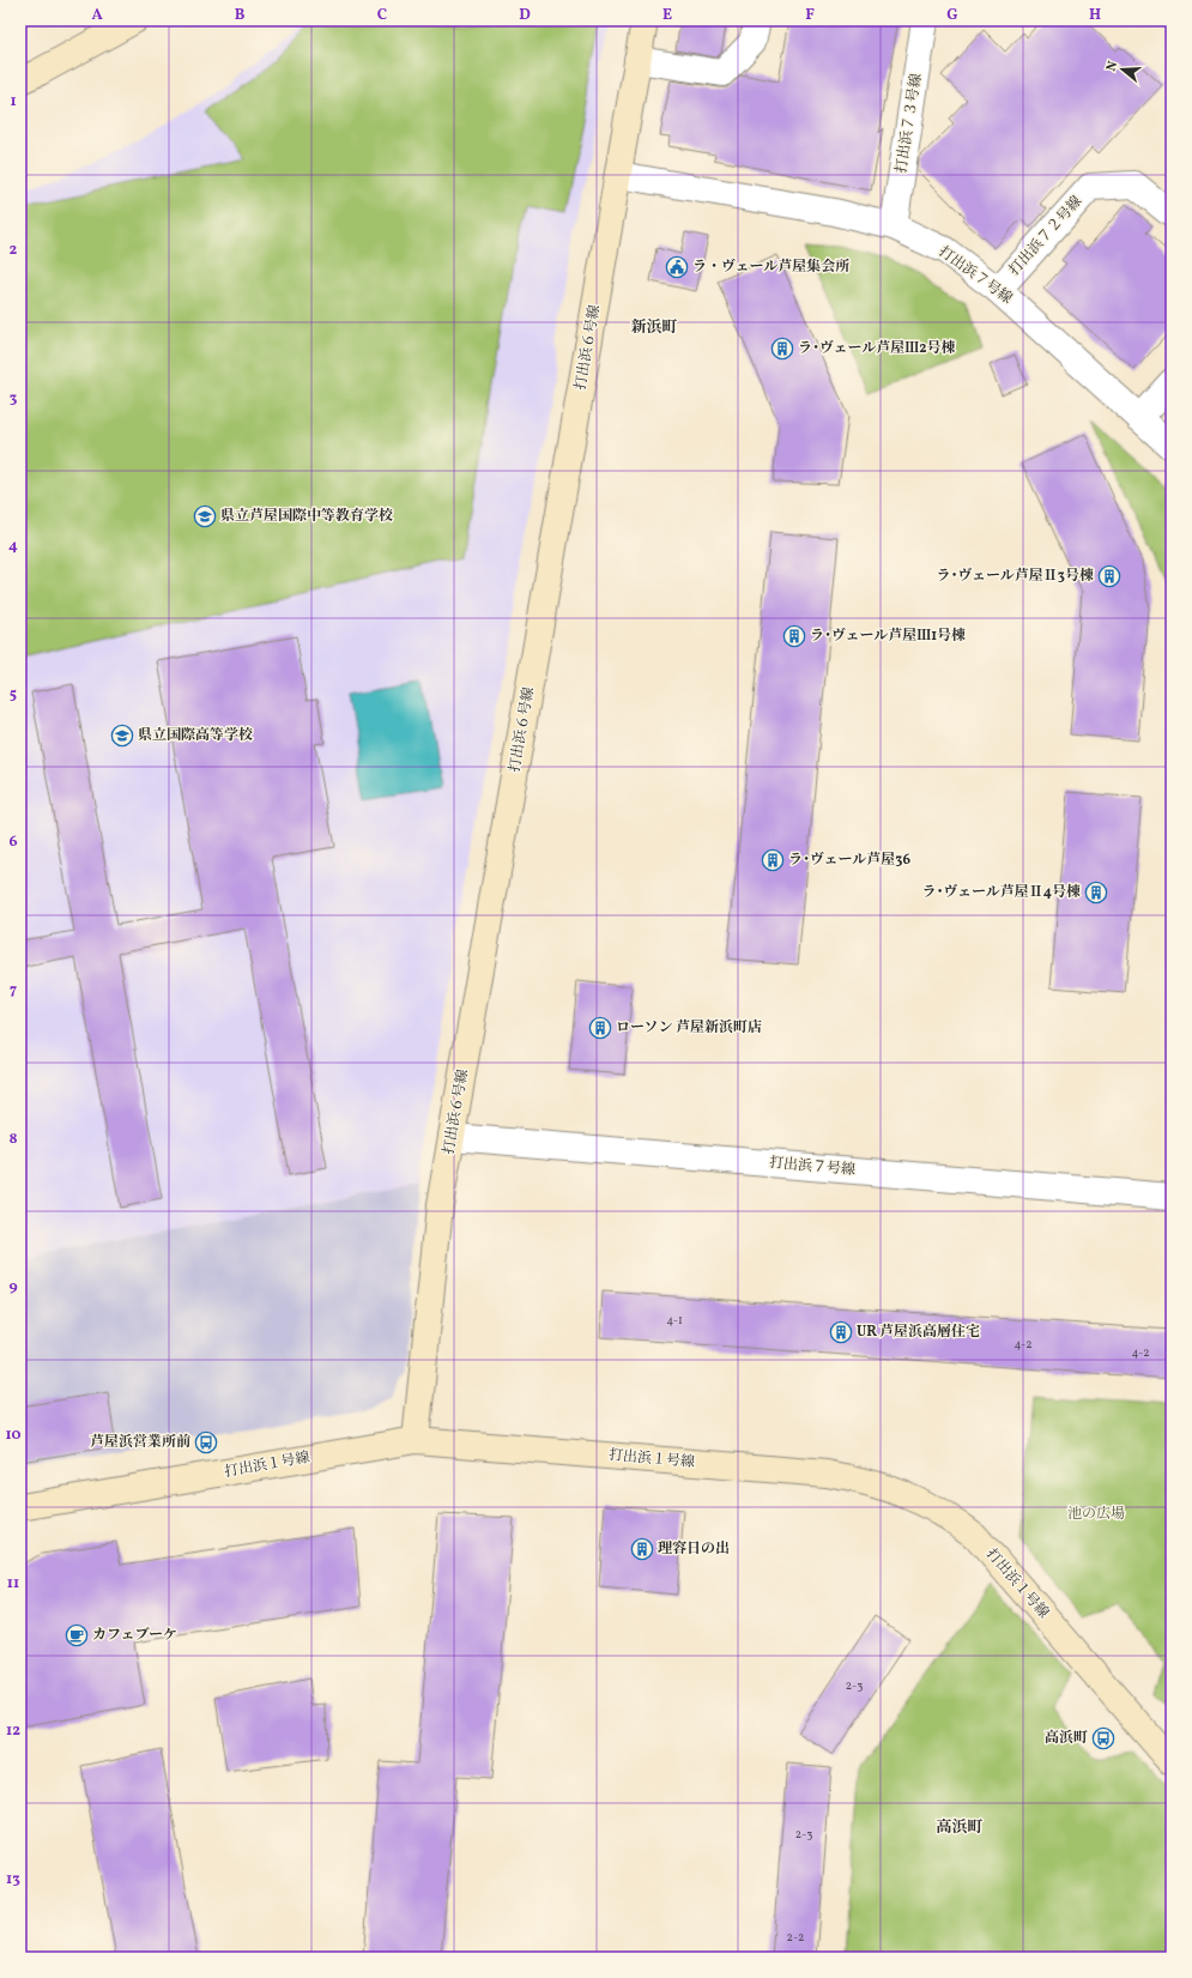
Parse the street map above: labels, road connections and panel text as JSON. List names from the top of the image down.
{
  "streets": {
    "street": [
      "打出浜７３号線",
      "打出浜７２号線",
      "打出浜７号線",
      "打出浜６号線",
      "打出浜１号線"
    ]
  },
  "crossings": [
    ["打出浜７３号線", "打出浜７号線"],
    ["打出浜７２号線", "打出浜７号線"],
    ["打出浜７号線", "打出浜６号線"],
    ["打出浜６号線", "打出浜１号線"]
  ],
  "districts": ["新浜町", "高浜町"],
  "parks": ["池の広場"],
  "places": {
    "public building": ["ラ・ヴェール芦屋集会所"],
    "building": [
      "ラ･ヴェール芦屋Ⅲ2号棟",
      "ラ･ヴェール芦屋Ⅱ3号棟",
      "ラ･ヴェール芦屋Ⅲ1号棟",
      "ラ･ヴェール芦屋36",
      "ラ･ヴェール芦屋Ⅱ4号棟",
      "ローソン 芦屋新浜町店",
      "UR 芦屋浜高層住宅",
      "理容日の出"
    ],
    "school or university": ["県立芦屋国際中等教育学校", "県立国際高等学校"],
    "bus stop": ["芦屋浜営業所前", "高浜町"],
    "cafe": ["カフェブーケ"]
  },
  "house_numbers": [
    "4-1",
    "4-2",
    "4-2",
    "2-3",
    "2-3",
    "2-2"
  ],
  "north": "left",
  "grid": {
    "columns": [
      "A",
      "B",
      "C",
      "D",
      "E",
      "F",
      "G",
      "H"
    ],
    "rows": [
      "1",
      "2",
      "3",
      "4",
      "5",
      "6",
      "7",
      "8",
      "9",
      "10",
      "11",
      "12",
      "13"
    ]
  }
}
